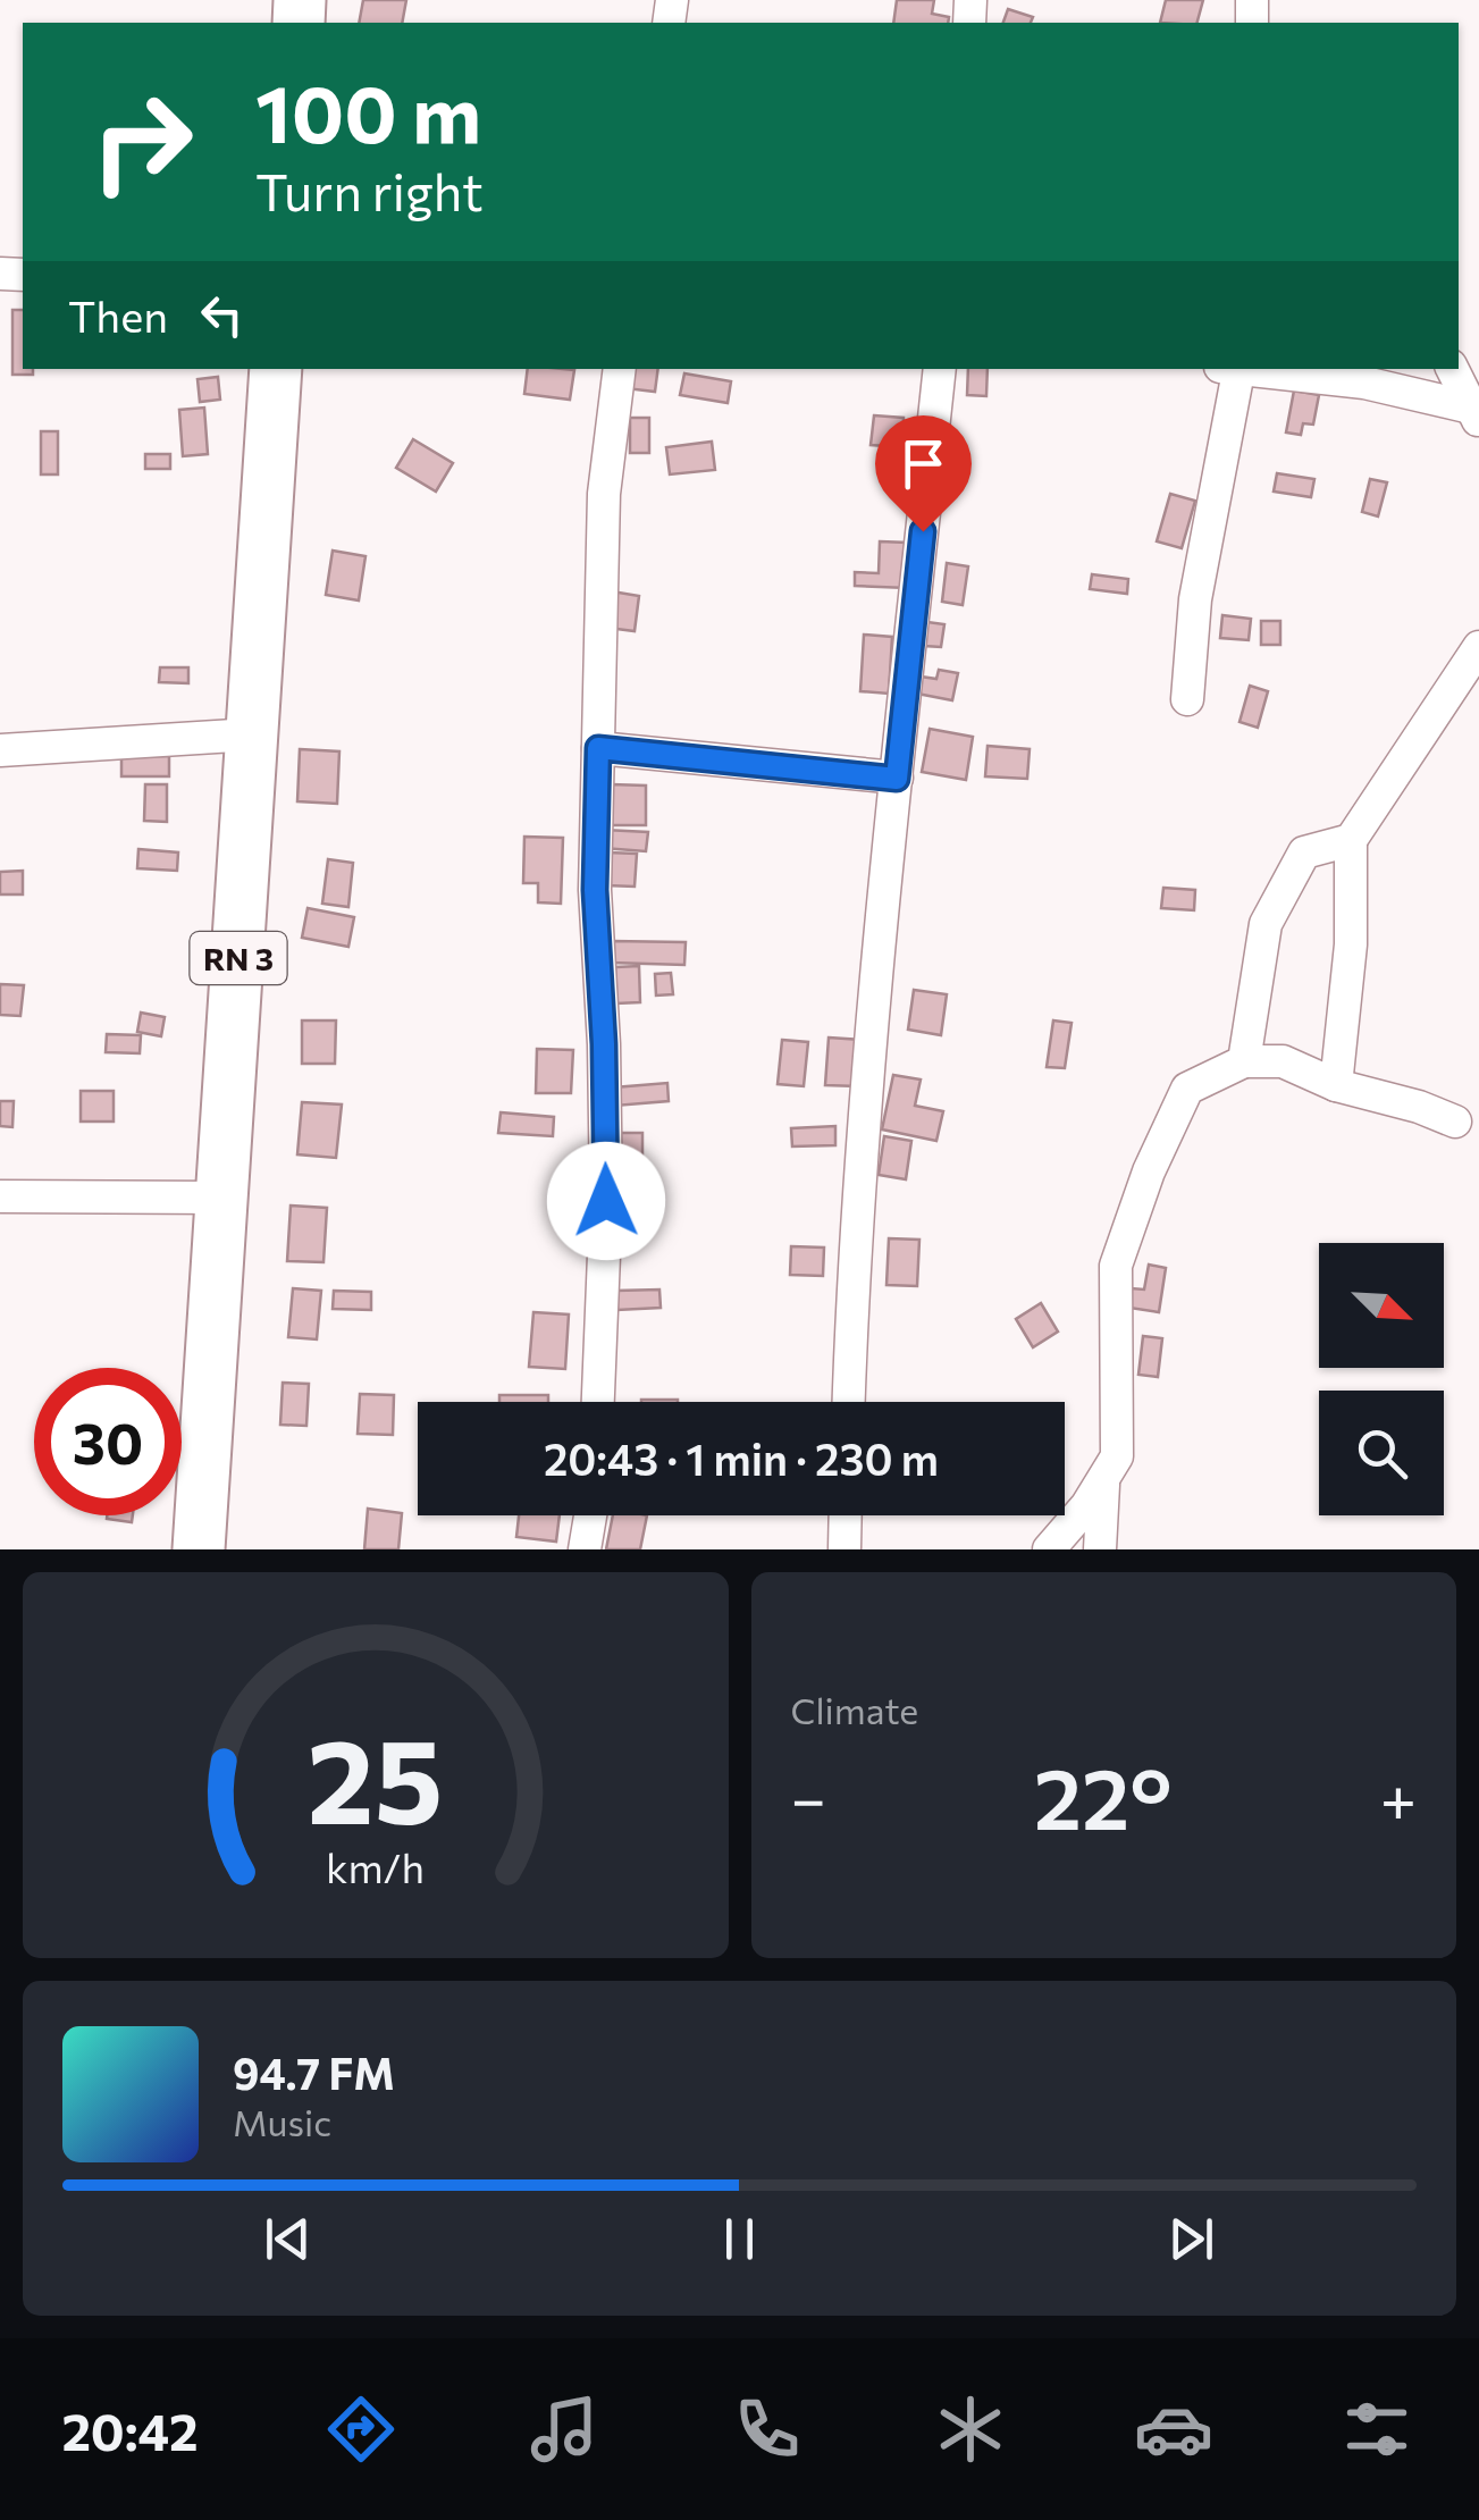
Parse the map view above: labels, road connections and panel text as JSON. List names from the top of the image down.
{
  "streets": {
    "highway": ["RN 3"]
  },
  "north": "bottom right",
  "page": {
    "turn": ["100 m", "Turn right"],
    "then": "Then",
    "limit": "30",
    "trip": "20:43 · 1 min · 230 m",
    "tile": "Climate",
    "heat": ["−", "22°", "+"],
    "song": ["94.7 FM", "Music"],
    "tabs": "20:42",
    "gauge": ["25", "km/h"]
  }
}
